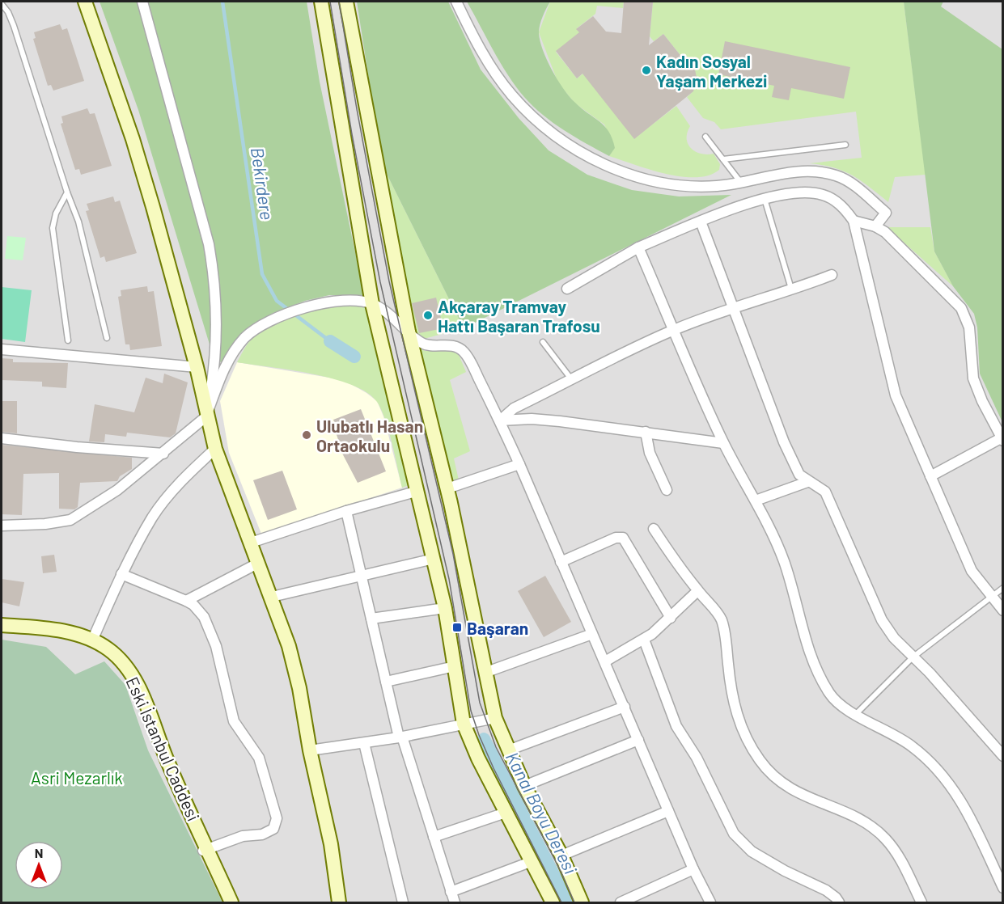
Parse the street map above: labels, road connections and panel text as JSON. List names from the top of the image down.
{
  "streets": {
    "main road": ["Eski İstanbul Caddesi"]
  },
  "water": ["Bekirdere", "Kanal Boyu Deresi"],
  "parks": ["Asri Mezarlık"],
  "places": {
    "other": ["Kadın Sosyal Yaşam Merkezi", "Akçaray Tramvay Hattı Başaran Trafosu", "Ulubatlı Hasan Ortaokulu"],
    "transit": ["Başaran"]
  },
  "north": "top"
}
